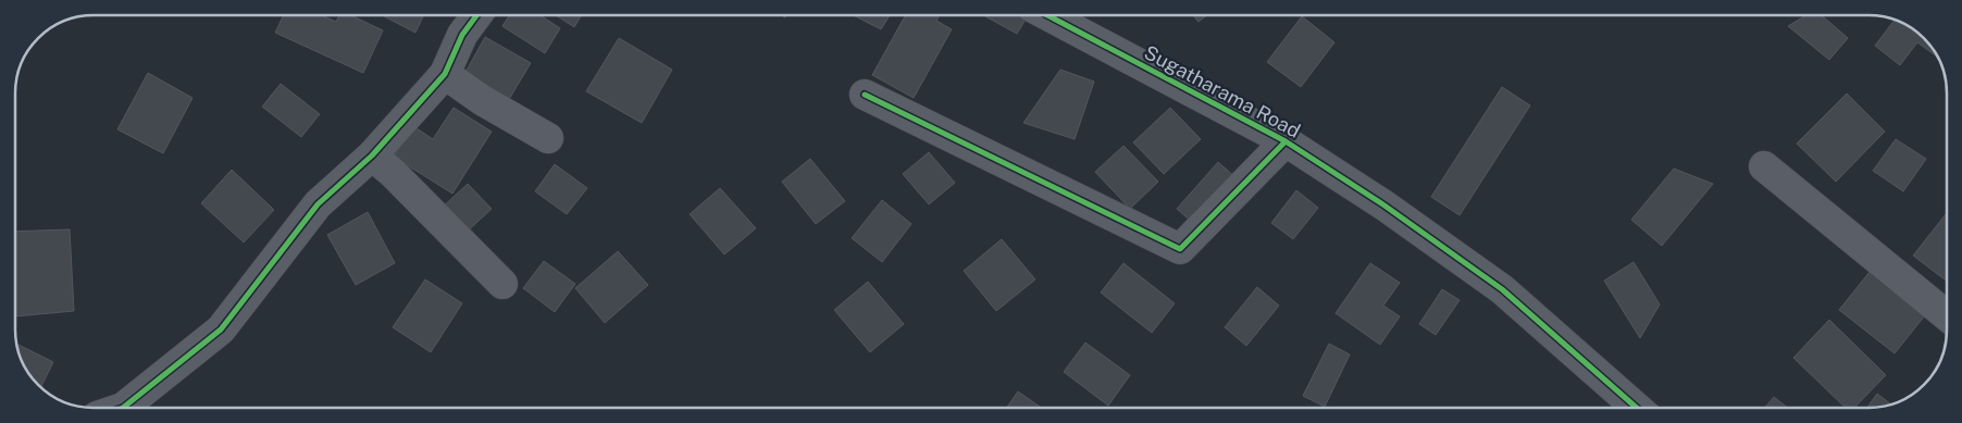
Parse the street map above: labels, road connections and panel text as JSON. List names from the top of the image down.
{
  "streets": {
    "street": ["Sugatharama Road"]
  }
}
